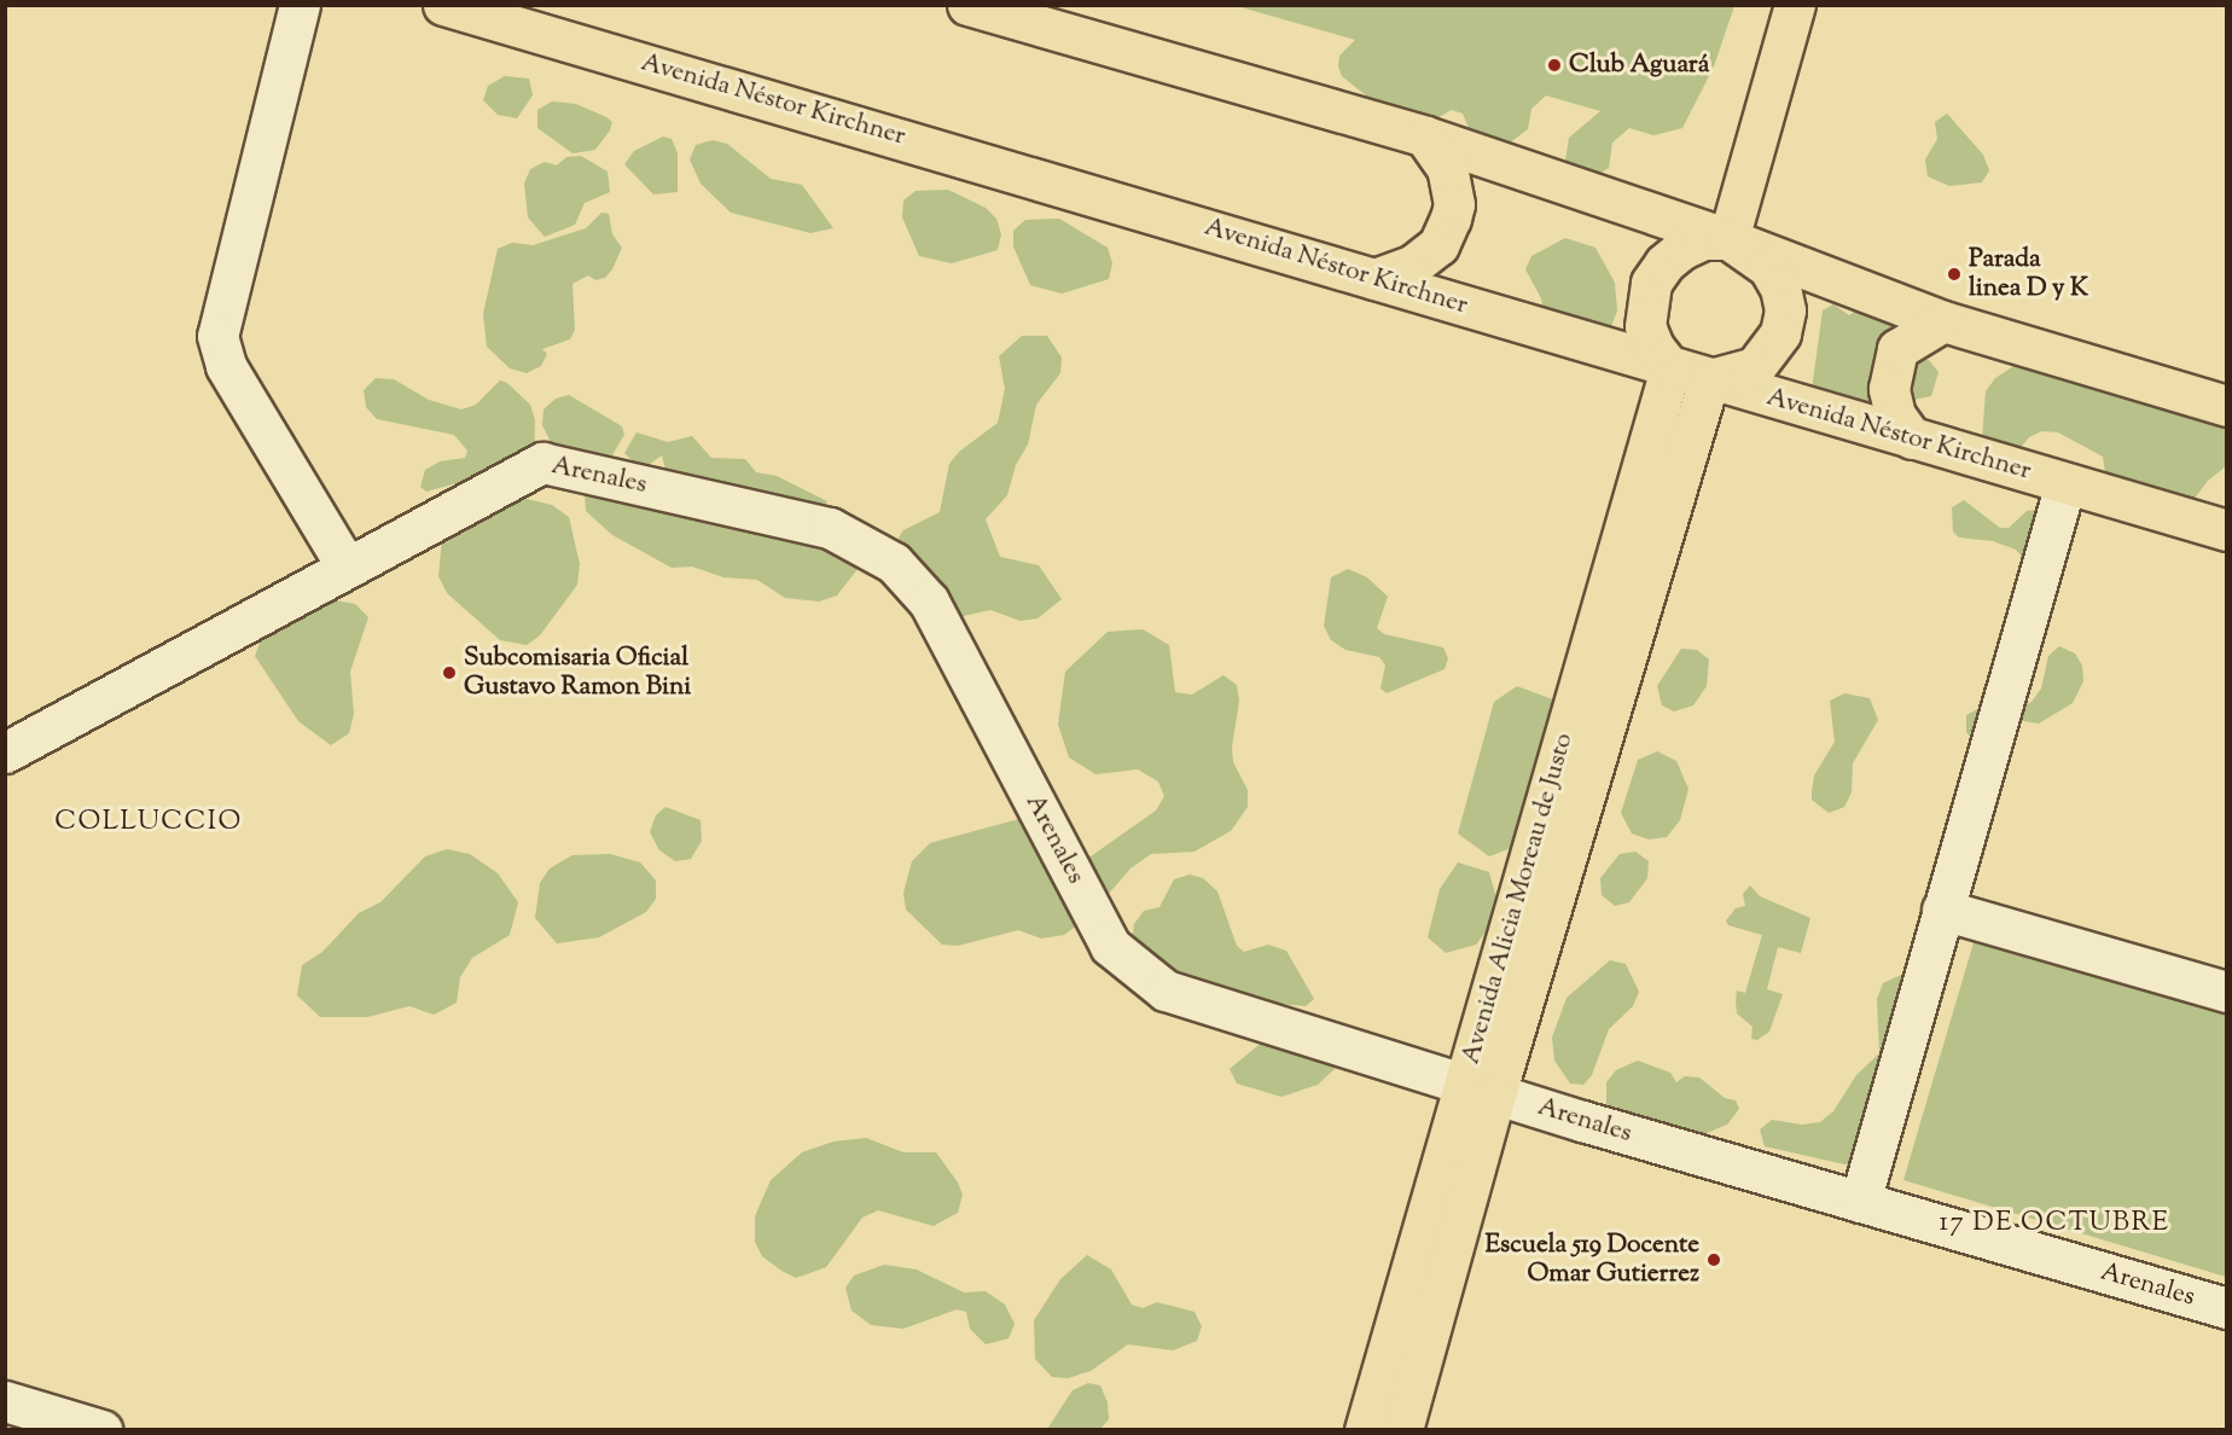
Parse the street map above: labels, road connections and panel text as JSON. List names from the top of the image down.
{
  "streets": {
    "main road": ["Avenida Néstor Kirchner", "Avenida Alicia Moreau de Justo"],
    "street": ["Arenales"]
  },
  "crossings": [
    ["Avenida Néstor Kirchner", "Avenida Alicia Moreau de Justo"],
    ["Arenales", "Avenida Alicia Moreau de Justo"]
  ],
  "districts": ["COLLUCCIO", "17 DE OCTUBRE"],
  "places": [
    "Club Aguará",
    "Parada linea D y K",
    "Subcomisaria Oficial Gustavo Ramon Bini",
    "Escuela 519 Docente Omar Gutierrez"
  ]
}
